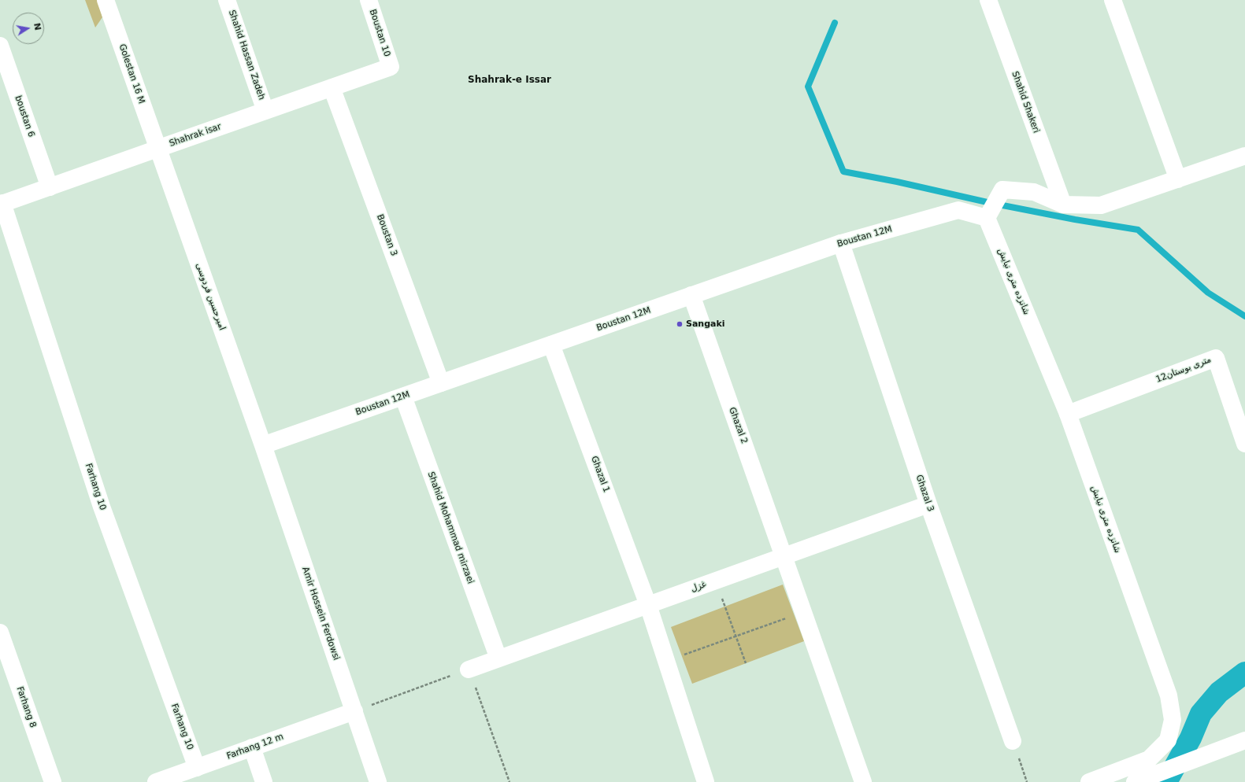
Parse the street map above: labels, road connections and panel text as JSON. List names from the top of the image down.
{
  "streets": {
    "street": [
      "Boustan 10",
      "Shahid Hassan Zadeh",
      "Golestan 16 M",
      "Shahid Shakeri",
      "boustan 6",
      "Shahrak isar",
      "Boustan 3",
      "Boustan 12M",
      "شانزده متری نیایش",
      "امیرحسین فردوسی",
      "12متری بوستان",
      "Ghazal 2",
      "Ghazal 1",
      "Farhang 10",
      "Ghazal 3",
      "Shahid Mohammad mirzaei",
      "غزل",
      "Amir Hossein Ferdowsi",
      "Farhang 8",
      "Farhang 12 m"
    ]
  },
  "crossings": [
    ["Boustan 10", "Shahrak isar"],
    ["Shahid Hassan Zadeh", "Shahrak isar"],
    ["Golestan 16 M", "Shahrak isar"],
    ["Golestan 16 M", "امیرحسین فردوسی"],
    ["boustan 6", "Shahrak isar"],
    ["Shahrak isar", "Boustan 3"],
    ["Shahrak isar", "امیرحسین فردوسی"],
    ["Shahrak isar", "Farhang 10"],
    ["Boustan 3", "Boustan 12M"],
    ["Boustan 12M", "شانزده متری نیایش"],
    ["Boustan 12M", "امیرحسین فردوسی"],
    ["Boustan 12M", "Ghazal 2"],
    ["Boustan 12M", "Ghazal 1"],
    ["Boustan 12M", "Ghazal 3"],
    ["Boustan 12M", "Shahid Mohammad mirzaei"],
    ["Boustan 12M", "Amir Hossein Ferdowsi"],
    ["شانزده متری نیایش", "12متری بوستان"],
    ["امیرحسین فردوسی", "Amir Hossein Ferdowsi"],
    ["Ghazal 2", "غزل"],
    ["Ghazal 1", "غزل"],
    ["Farhang 10", "Farhang 12 m"],
    ["Ghazal 3", "غزل"],
    ["Shahid Mohammad mirzaei", "غزل"],
    ["Amir Hossein Ferdowsi", "Farhang 12 m"]
  ],
  "districts": ["Shahrak-e Issar"],
  "places": ["Sangaki"],
  "north": "right"
}
